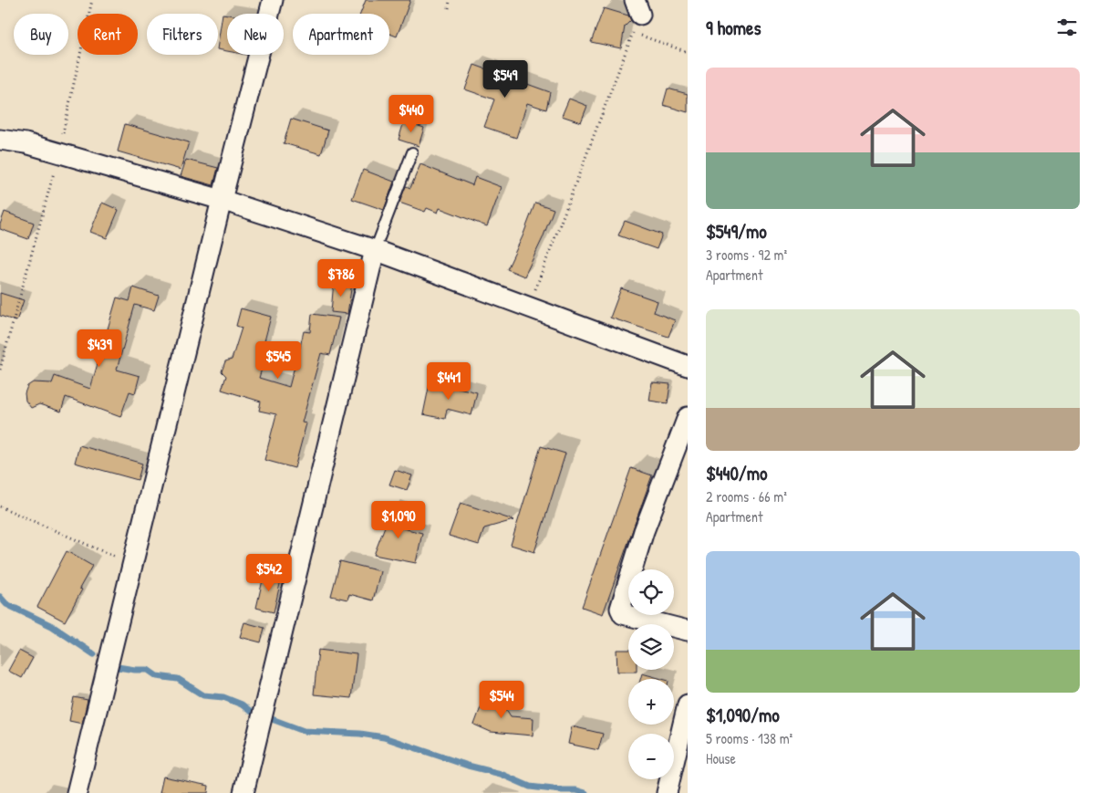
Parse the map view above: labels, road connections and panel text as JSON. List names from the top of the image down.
{
  "page": {
    "heading": "9 homes",
    "chip": [
      "Buy",
      "Rent",
      "Filters",
      "New",
      "Apartment"
    ],
    "list": [
      {
        "name": "$549/mo",
        "note": "3 rooms · 92 m² · Apartment"
      },
      {
        "name": "$440/mo",
        "note": "2 rooms · 66 m² · Apartment"
      },
      {
        "name": "$1,090/mo",
        "note": "5 rooms · 138 m² · House"
      }
    ],
    "price": [
      "$549",
      "$440",
      "$786",
      "$439",
      "$545",
      "$441",
      "$1,090",
      "$542",
      "$544"
    ],
    "map_buttons": ["+", "−"]
  }
}
